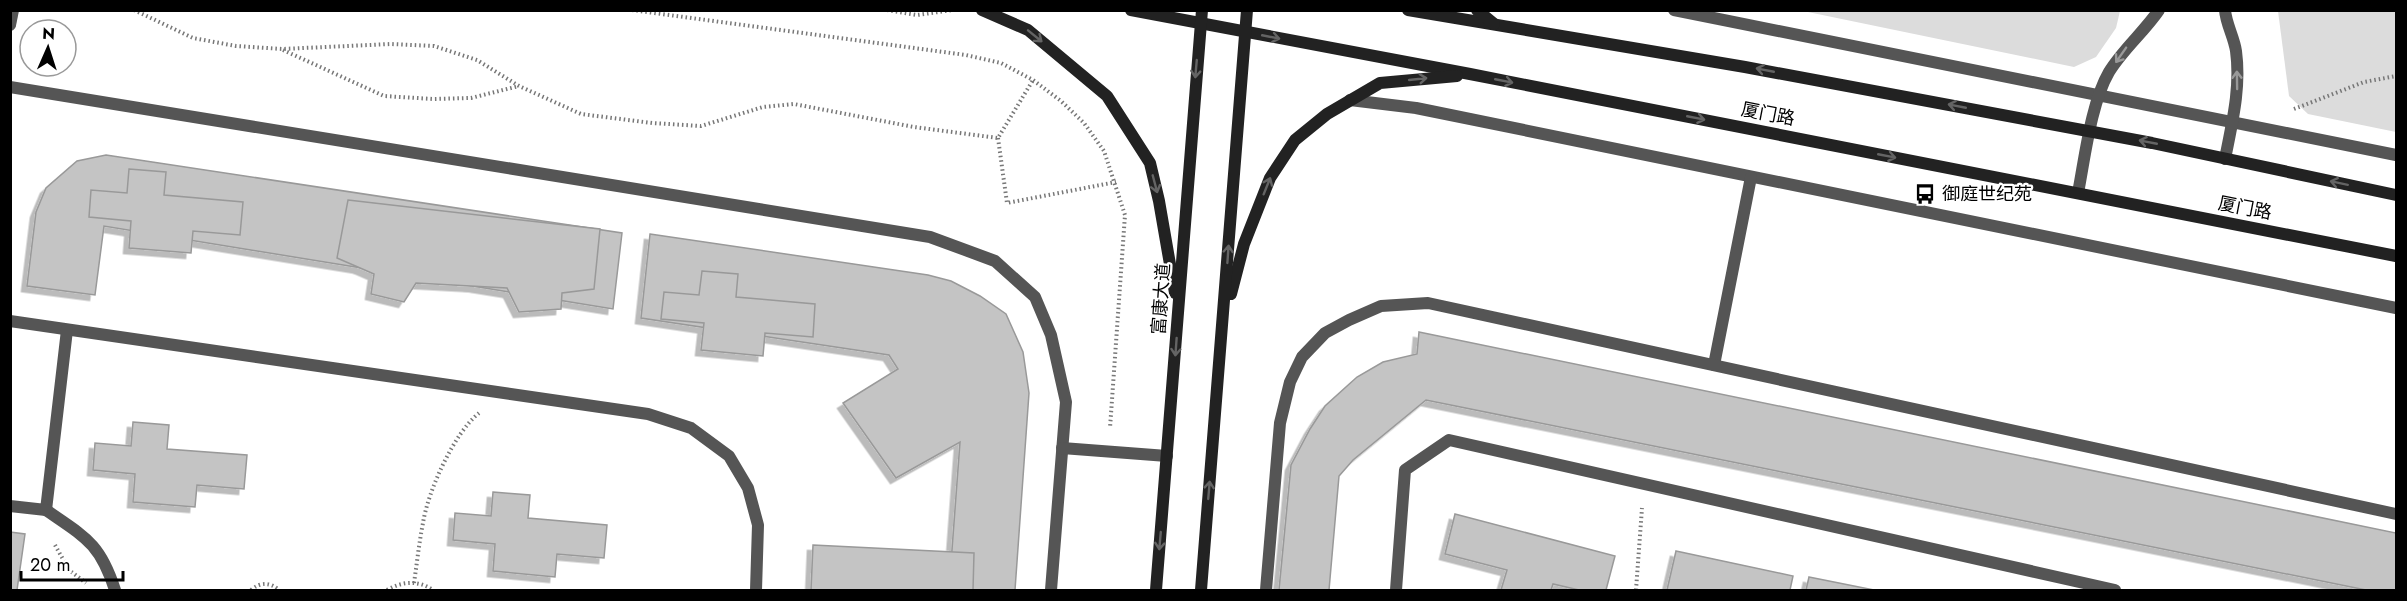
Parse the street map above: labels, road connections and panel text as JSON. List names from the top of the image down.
{
  "streets": {
    "street": ["厦门路", "富康大道"]
  },
  "crossings": [
    ["厦门路", "富康大道"]
  ],
  "places": {
    "bus stop": ["御庭世纪苑"]
  },
  "scale_bar": "20 m",
  "north": "top"
}
